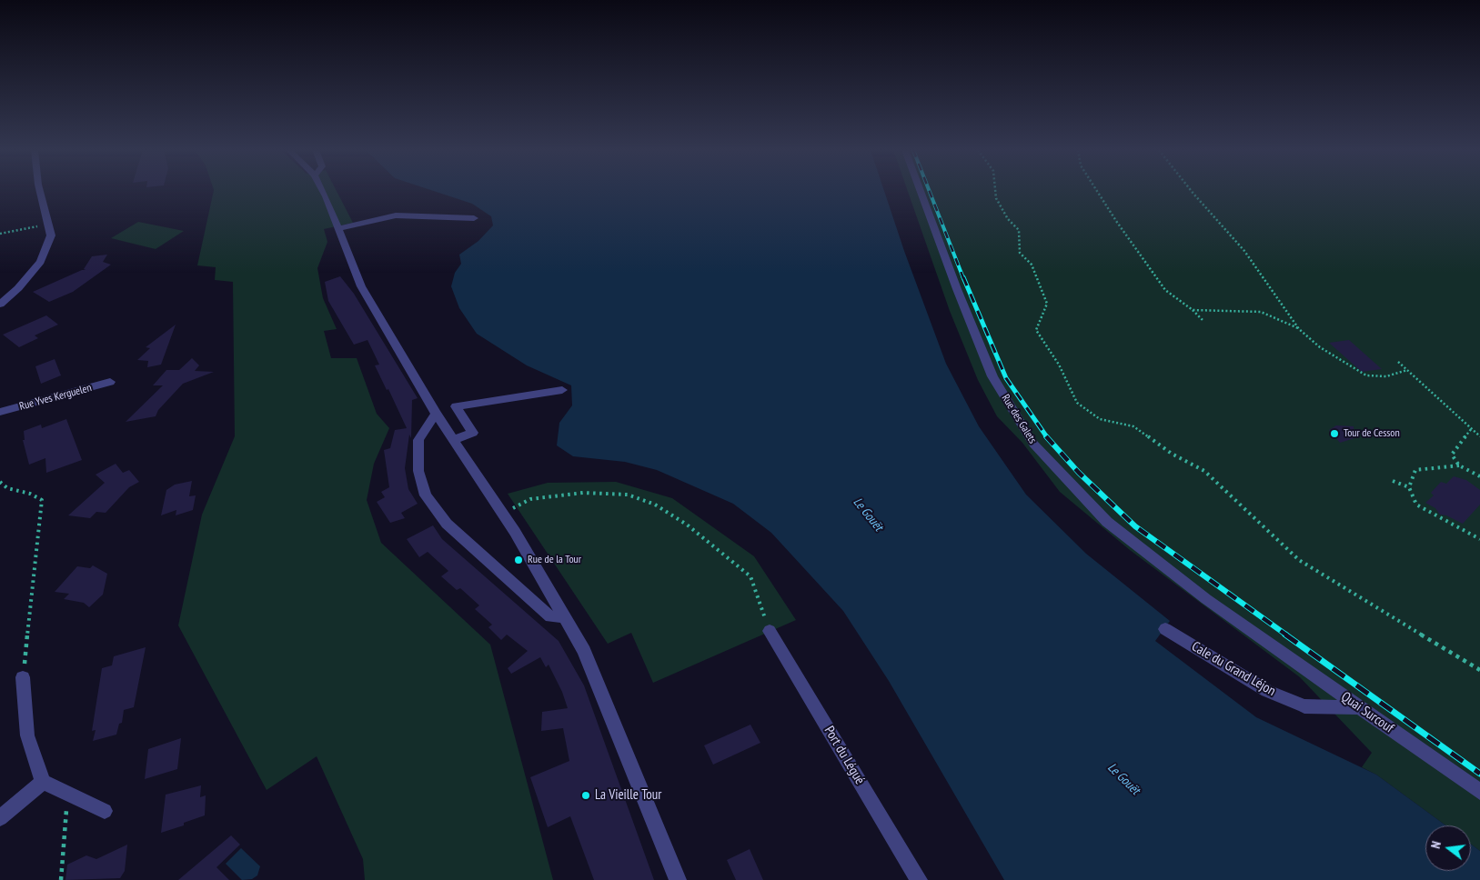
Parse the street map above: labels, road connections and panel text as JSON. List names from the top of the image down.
{
  "streets": {
    "street": [
      "Rue Yves Kerguelen",
      "Rue des Galets",
      "Cale du Grand Léjon",
      "Quai Surcouf",
      "Port du Légué"
    ]
  },
  "crossings": [
    ["Rue des Galets", "Quai Surcouf"],
    ["Cale du Grand Léjon", "Quai Surcouf"]
  ],
  "water": ["Le Gouët"],
  "places": ["Tour de Cesson", "Rue de la Tour", "La Vieille Tour"],
  "north": "left"
}
